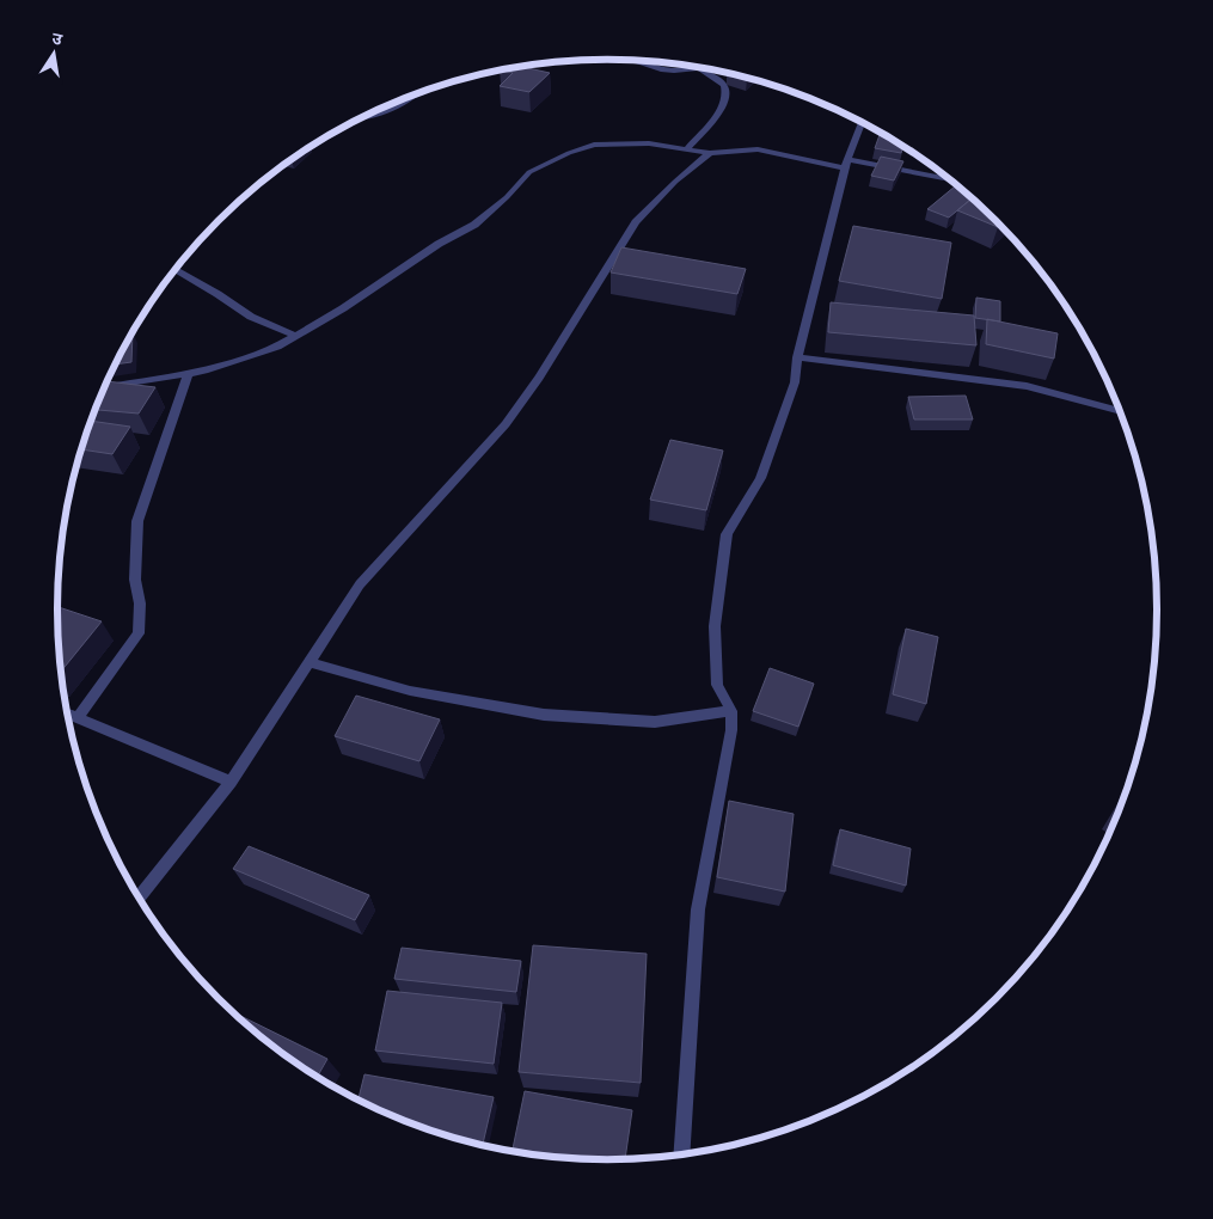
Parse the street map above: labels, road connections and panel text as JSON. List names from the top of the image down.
{
  "north": "top"
}
